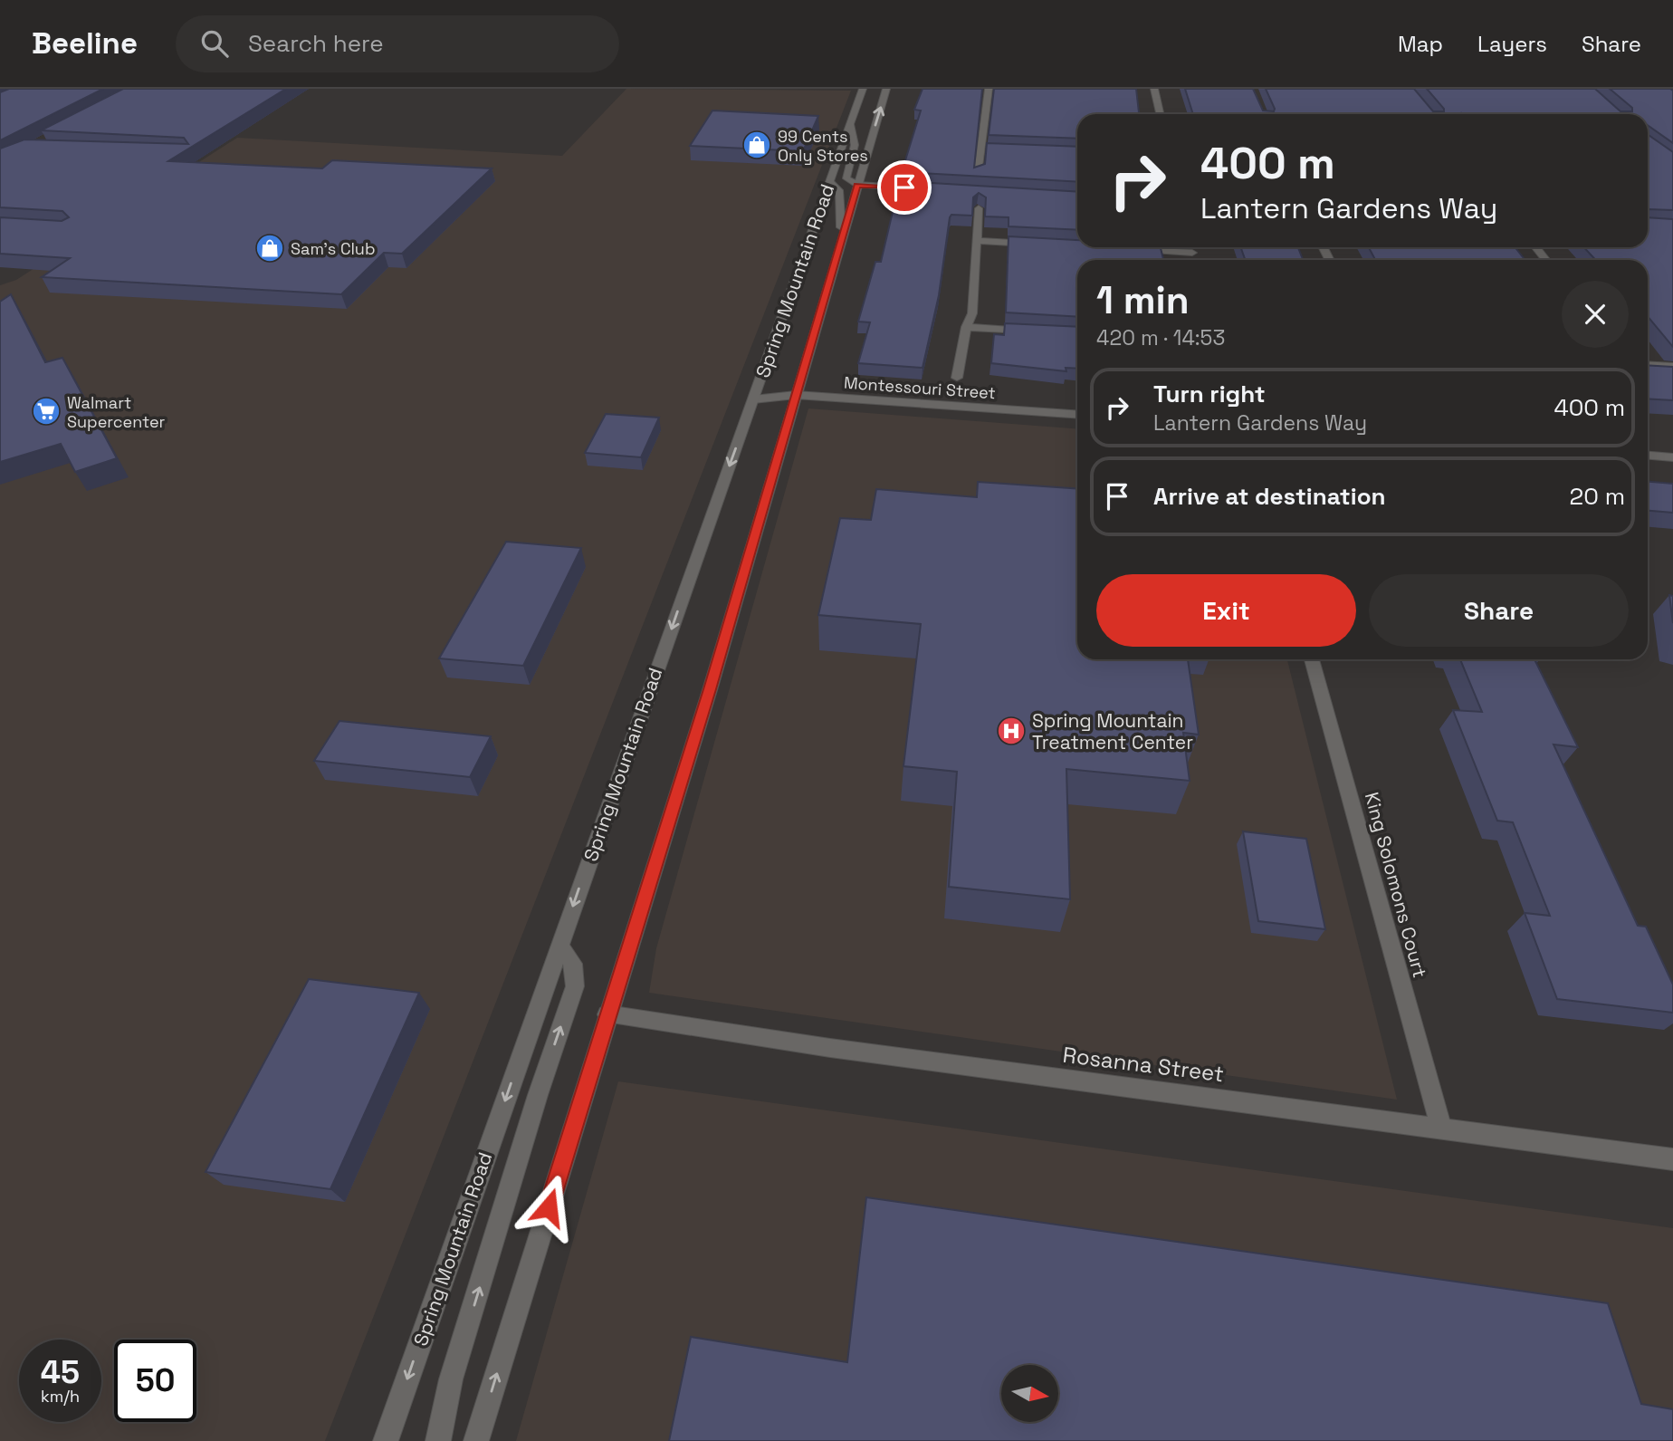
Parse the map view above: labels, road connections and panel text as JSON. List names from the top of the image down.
{
  "streets": {
    "main road": [
      "Spring Mountain Road",
      "Montessouri Street",
      "King Solomons Court",
      "Rosanna Street"
    ]
  },
  "crossings": [
    ["Spring Mountain Road", "Montessouri Street"],
    ["Spring Mountain Road", "Rosanna Street"],
    ["King Solomons Court", "Rosanna Street"]
  ],
  "places": {
    "shop": ["99 Cents Only Stores", "Sam's Club"],
    "supermarket": ["Walmart Supercenter"],
    "hospital": ["Spring Mountain Treatment Center"]
  },
  "north": "right",
  "page": {
    "header": "Beeline",
    "search": "Search here",
    "nav": ["Map", "Layers", "Share"],
    "turn": ["400 m", "Lantern Gardens Way"],
    "heading": ["1 min", "420 m · 14:53"],
    "list": [
      {
        "name": "Turn right",
        "note": "Lantern Gardens Way",
        "value": "400 m"
      },
      {
        "name": "Arrive at destination",
        "value": "20 m"
      }
    ],
    "buttons": ["Exit", "Share"],
    "speed": "45 km/h",
    "limit": "50"
  }
}
